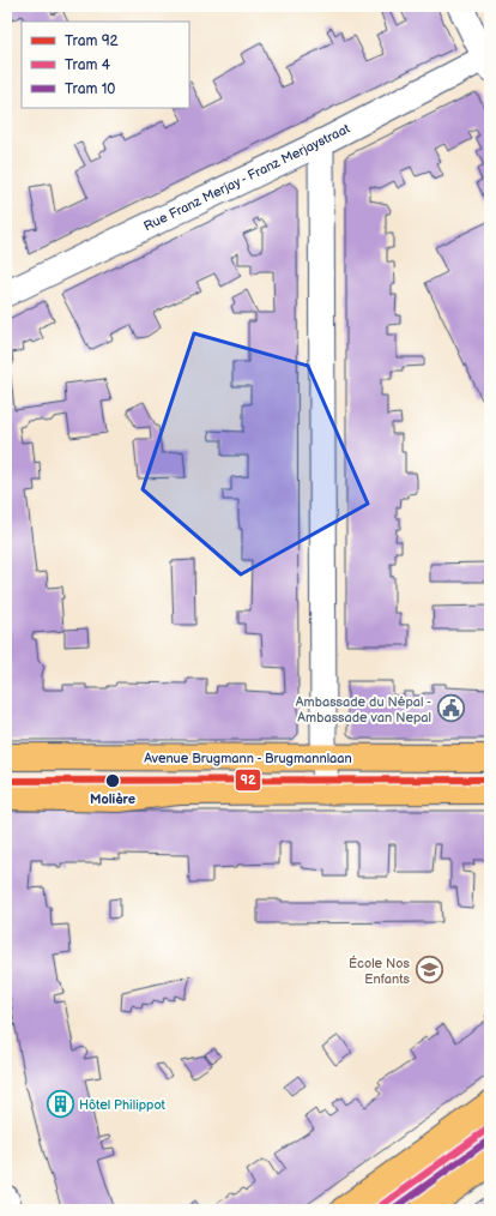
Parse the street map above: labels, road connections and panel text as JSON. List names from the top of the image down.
{
  "streets": {
    "main road": ["Avenue Brugmann - Brugmannlaan"],
    "street": ["Rue Franz Merjay - Franz Merjaystraat"]
  },
  "places": {
    "public building": ["Ambassade du Népal - Ambassade van Nepal"],
    "other": ["Molière"],
    "school or university": ["École Nos Enfants"],
    "building": ["Hôtel Philippot"]
  },
  "lines": ["tram line 92", "tram line 4", "tram line 10"],
  "legend": ["Tram 92", "Tram 4", "Tram 10"]
}
